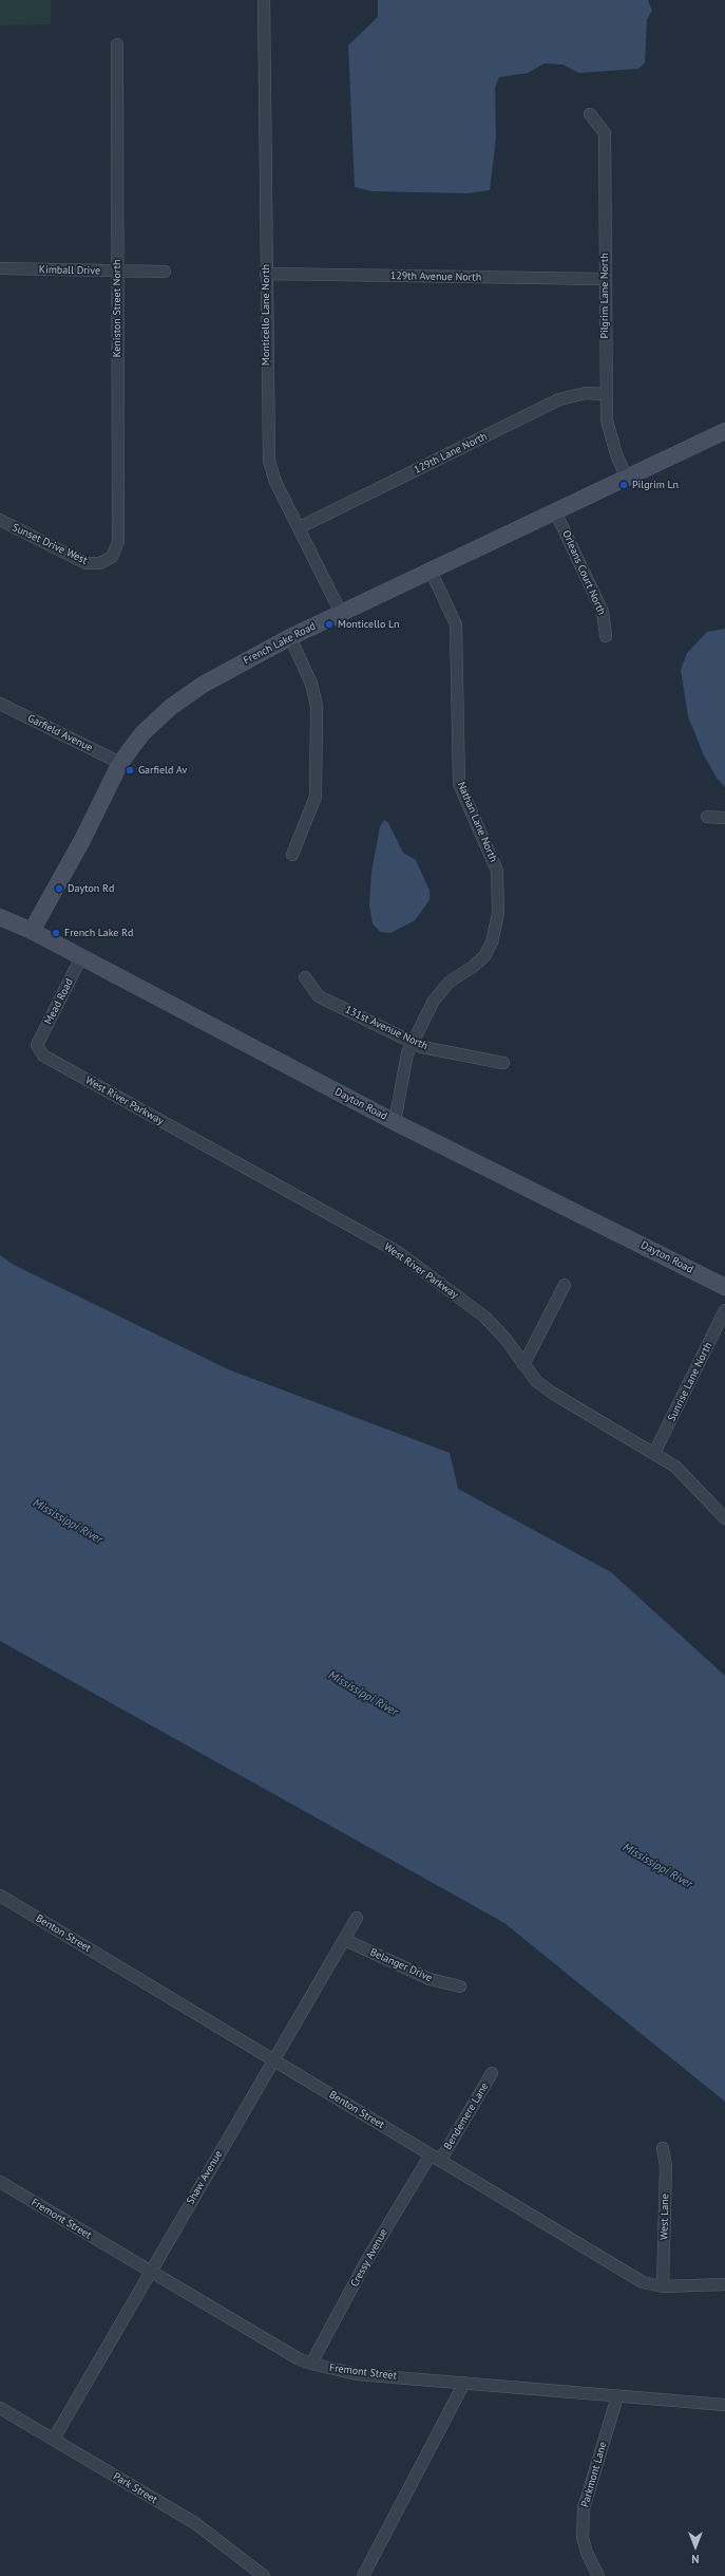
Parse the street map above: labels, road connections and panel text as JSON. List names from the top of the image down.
{
  "streets": {
    "street": [
      "Kimball Drive",
      "129th Avenue North",
      "Pilgrim Lane North",
      "Keniston Street North",
      "Monticello Lane North",
      "129th Lane North",
      "Sunset Drive West",
      "Orleans Court North",
      "French Lake Road",
      "Garfield Avenue",
      "Nathan Lane North",
      "Mead Road",
      "131st Avenue North",
      "West River Parkway",
      "Dayton Road",
      "Sunrise Lane North",
      "Benton Street",
      "Belanger Drive",
      "Bendemere Lane",
      "Shaw Avenue",
      "West Lane",
      "Fremont Street",
      "Cressy Avenue",
      "Parkmont Lane",
      "Park Street"
    ]
  },
  "crossings": [
    ["Kimball Drive", "Keniston Street North"],
    ["129th Avenue North", "Pilgrim Lane North"],
    ["129th Avenue North", "Monticello Lane North"],
    ["Pilgrim Lane North", "129th Lane North"],
    ["Pilgrim Lane North", "French Lake Road"],
    ["Keniston Street North", "Sunset Drive West"],
    ["Monticello Lane North", "129th Lane North"],
    ["Monticello Lane North", "French Lake Road"],
    ["Orleans Court North", "French Lake Road"],
    ["French Lake Road", "Garfield Avenue"],
    ["French Lake Road", "Nathan Lane North"],
    ["French Lake Road", "Dayton Road"],
    ["Nathan Lane North", "131st Avenue North"],
    ["Nathan Lane North", "Dayton Road"],
    ["Mead Road", "West River Parkway"],
    ["Mead Road", "Dayton Road"],
    ["West River Parkway", "Sunrise Lane North"],
    ["Benton Street", "Bendemere Lane"],
    ["Benton Street", "Shaw Avenue"],
    ["Benton Street", "West Lane"],
    ["Benton Street", "Cressy Avenue"],
    ["Belanger Drive", "Shaw Avenue"],
    ["Bendemere Lane", "Cressy Avenue"],
    ["Shaw Avenue", "Fremont Street"],
    ["Shaw Avenue", "Park Street"],
    ["Fremont Street", "Cressy Avenue"],
    ["Fremont Street", "Parkmont Lane"]
  ],
  "water": ["Mississippi River"],
  "places": [
    "Pilgrim Ln",
    "Monticello Ln",
    "Garfield Av",
    "Dayton Rd",
    "French Lake Rd"
  ],
  "north": "bottom"
}
